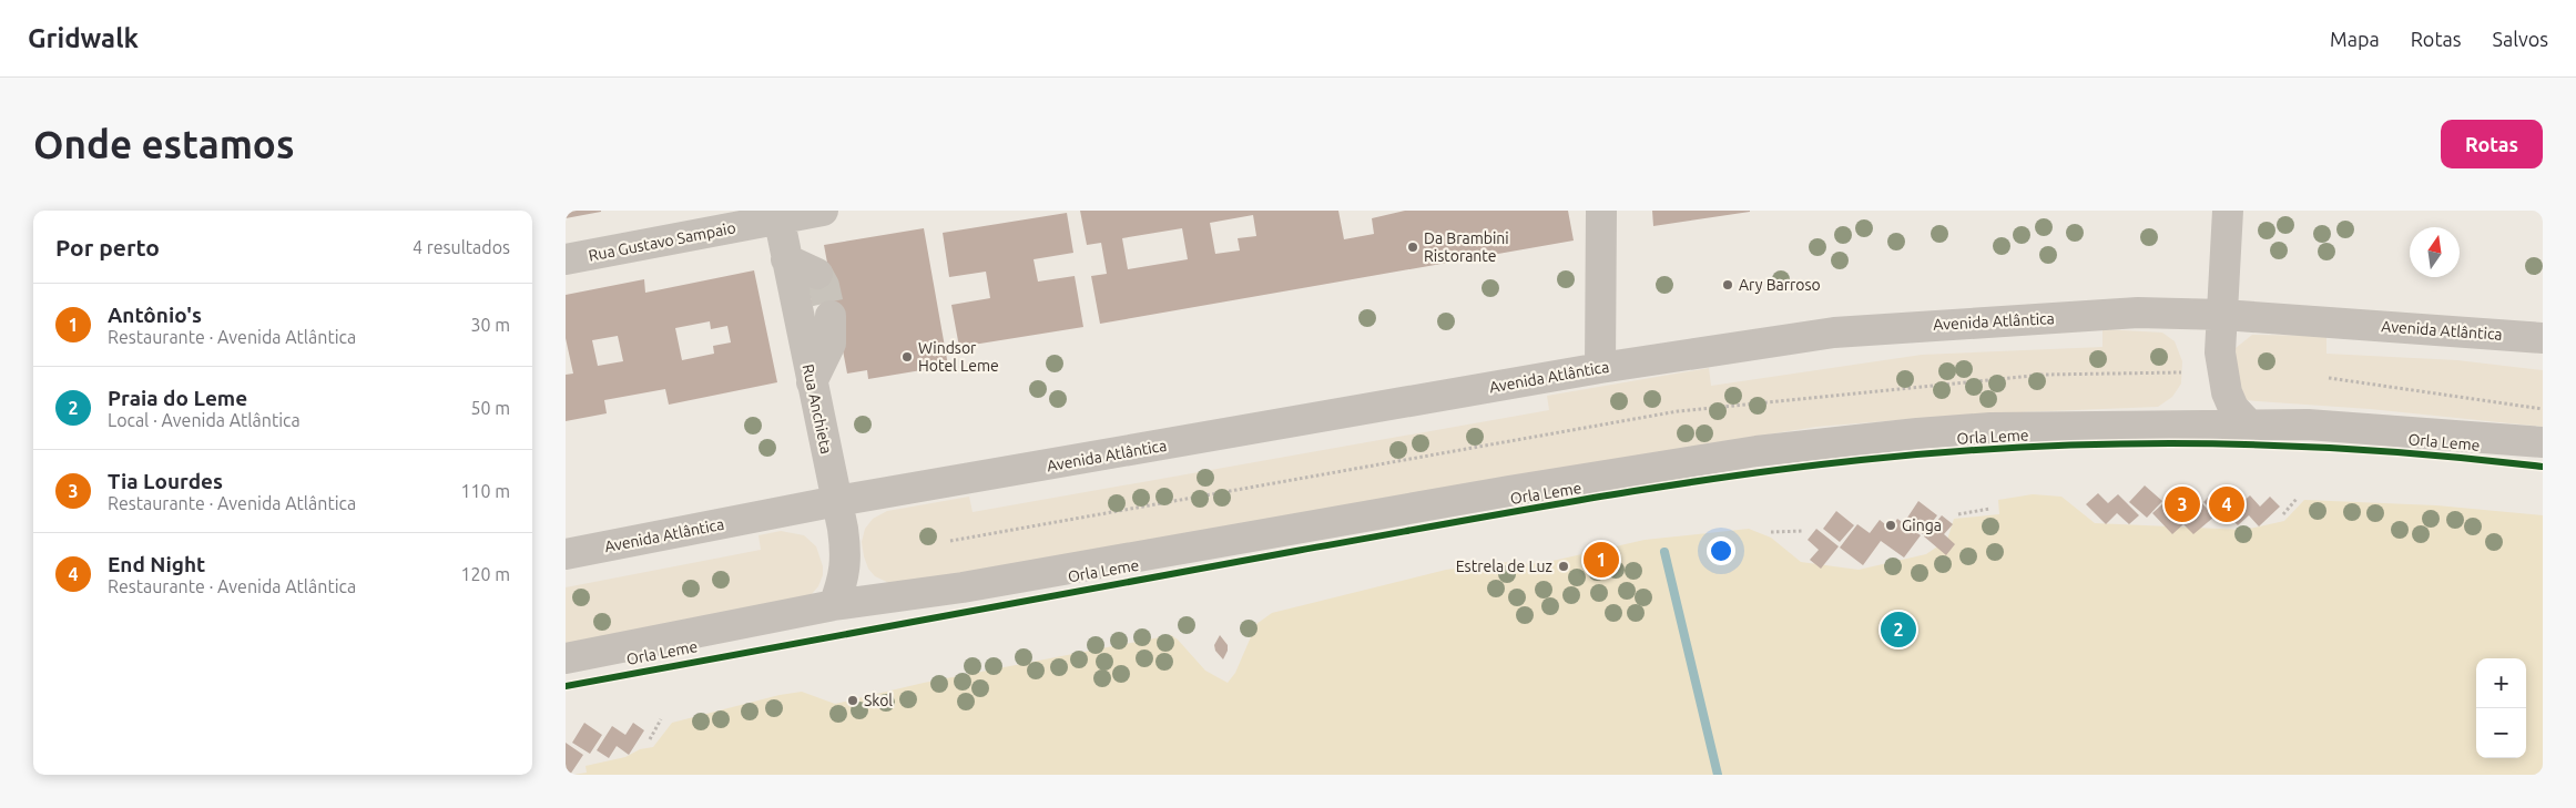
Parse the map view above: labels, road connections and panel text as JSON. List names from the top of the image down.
{
  "streets": {
    "street": ["Rua Gustavo Sampaio", "Avenida Atlântica", "Rua Anchieta"],
    "cycle path": ["Orla Leme"]
  },
  "crossings": [
    ["Rua Gustavo Sampaio", "Rua Anchieta"],
    ["Avenida Atlântica", "Rua Anchieta"]
  ],
  "places": [
    "Da Brambini Ristorante",
    "Ary Barroso",
    "Windsor Hotel Leme",
    "Ginga",
    "Estrela de Luz",
    "Skol"
  ],
  "north": "top",
  "page": {
    "header": "Gridwalk",
    "nav": ["Mapa", "Rotas", "Salvos"],
    "buttons": "Rotas",
    "title": "Onde estamos",
    "heading": ["Por perto", "4 resultados"],
    "list": [
      {
        "mark": "1",
        "name": "Antônio's",
        "note": "Restaurante · Avenida Atlântica",
        "value": "30 m"
      },
      {
        "mark": "2",
        "name": "Praia do Leme",
        "note": "Local · Avenida Atlântica",
        "value": "50 m"
      },
      {
        "mark": "3",
        "name": "Tia Lourdes",
        "note": "Restaurante · Avenida Atlântica",
        "value": "110 m"
      },
      {
        "mark": "4",
        "name": "End Night",
        "note": "Restaurante · Avenida Atlântica",
        "value": "120 m"
      }
    ],
    "pins": [
      "3",
      "4",
      "1",
      "2"
    ],
    "map_buttons": ["+", "−"]
  }
}
